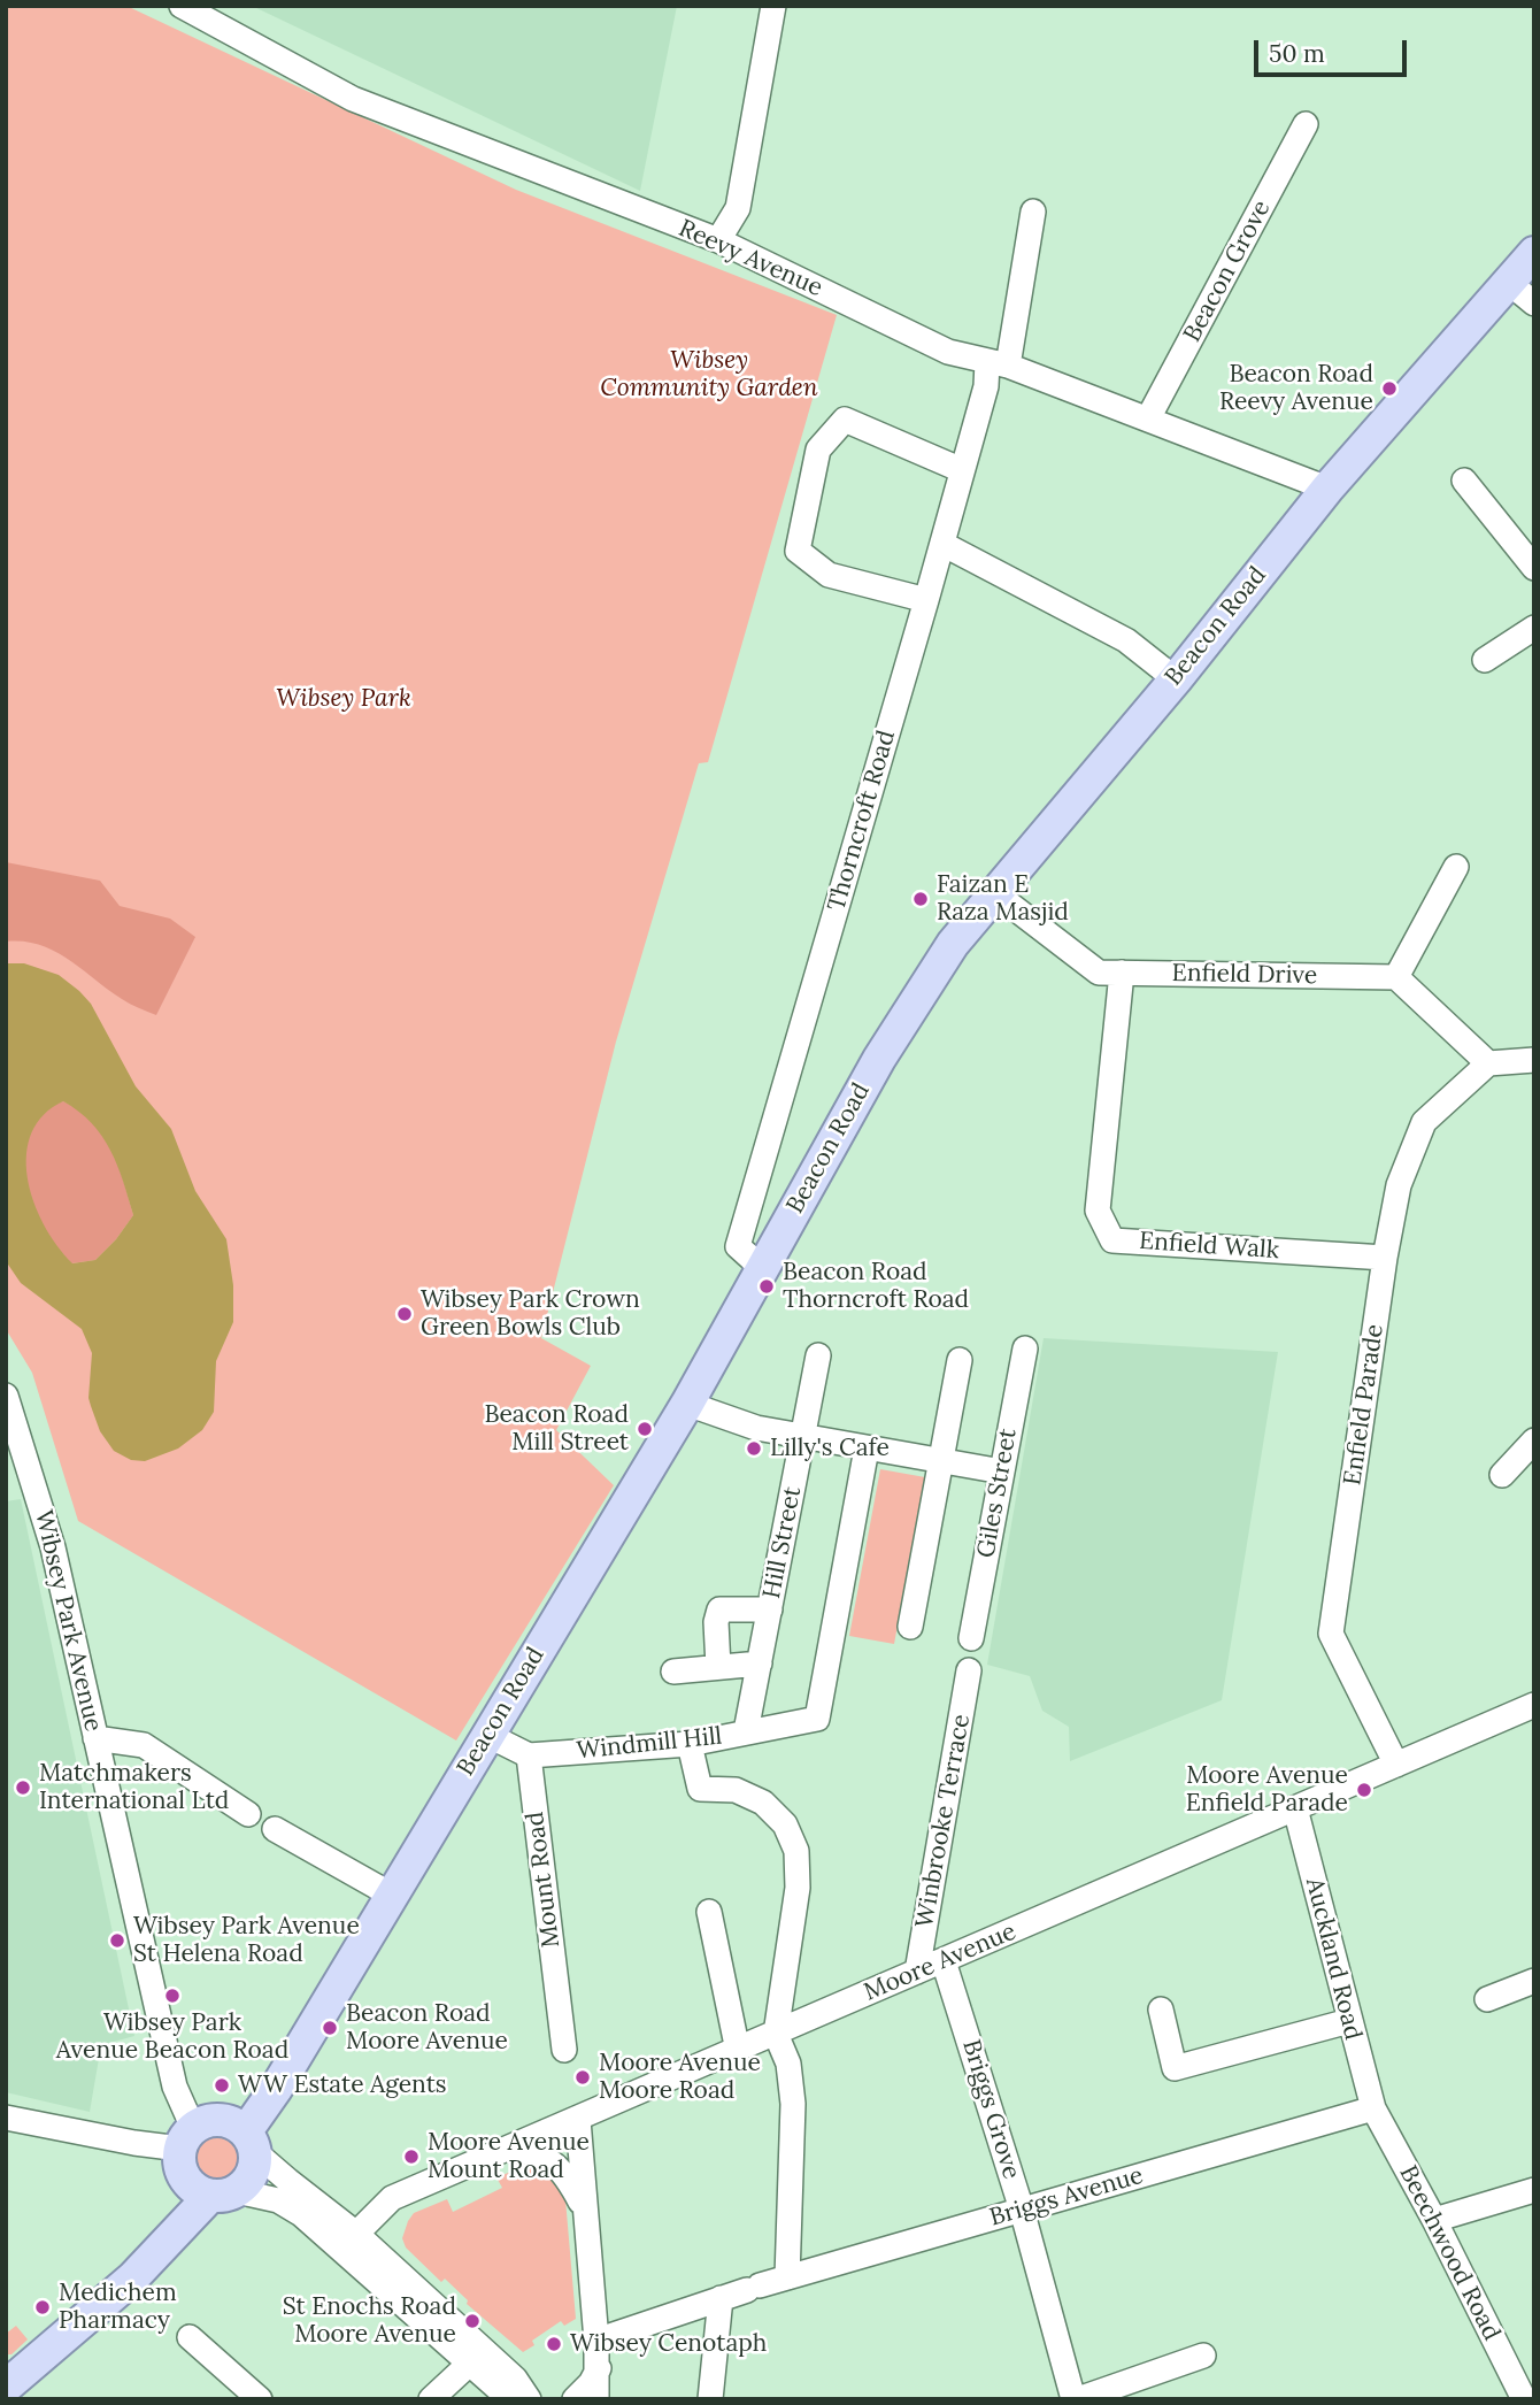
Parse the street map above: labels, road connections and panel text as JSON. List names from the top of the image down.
{
  "streets": {
    "main road": ["Beacon Road"],
    "street": [
      "Reevy Avenue",
      "Beacon Grove",
      "Thorncroft Road",
      "Enfield Drive",
      "Enfield Walk",
      "Enfield Parade",
      "Giles Street",
      "Hill Street",
      "Wibsey Park Avenue",
      "Windmill Hill",
      "Winbrooke Terrace",
      "Mount Road",
      "Auckland Road",
      "Moore Avenue",
      "Briggs Grove",
      "Briggs Avenue",
      "Beechwood Road"
    ]
  },
  "crossings": [
    ["Reevy Avenue", "Beacon Grove"],
    ["Reevy Avenue", "Beacon Road"],
    ["Reevy Avenue", "Thorncroft Road"],
    ["Beacon Road", "Thorncroft Road"],
    ["Beacon Road", "Enfield Drive"],
    ["Beacon Road", "Wibsey Park Avenue"],
    ["Enfield Drive", "Enfield Walk"],
    ["Enfield Walk", "Enfield Parade"],
    ["Enfield Parade", "Moore Avenue"],
    ["Hill Street", "Windmill Hill"],
    ["Windmill Hill", "Mount Road"],
    ["Winbrooke Terrace", "Moore Avenue"],
    ["Auckland Road", "Moore Avenue"],
    ["Auckland Road", "Briggs Avenue"],
    ["Auckland Road", "Beechwood Road"],
    ["Moore Avenue", "Briggs Grove"],
    ["Briggs Grove", "Briggs Avenue"],
    ["Briggs Avenue", "Beechwood Road"]
  ],
  "parks": ["Wibsey Community Garden", "Wibsey Park"],
  "places": [
    "Beacon Road Reevy Avenue",
    "Faizan E Raza Masjid",
    "Beacon Road Thorncroft Road",
    "Wibsey Park Crown Green Bowls Club",
    "Beacon Road Mill Street",
    "Lilly's Cafe",
    "Matchmakers International Ltd",
    "Moore Avenue Enfield Parade",
    "Wibsey Park Avenue St Helena Road",
    "Wibsey Park Avenue Beacon Road",
    "Beacon Road Moore Avenue",
    "Moore Avenue Moore Road",
    "WW Estate Agents",
    "Moore Avenue Mount Road",
    "Medichem Pharmacy",
    "St Enochs Road Moore Avenue",
    "Wibsey Cenotaph"
  ],
  "scale_bar": "50 m"
}
